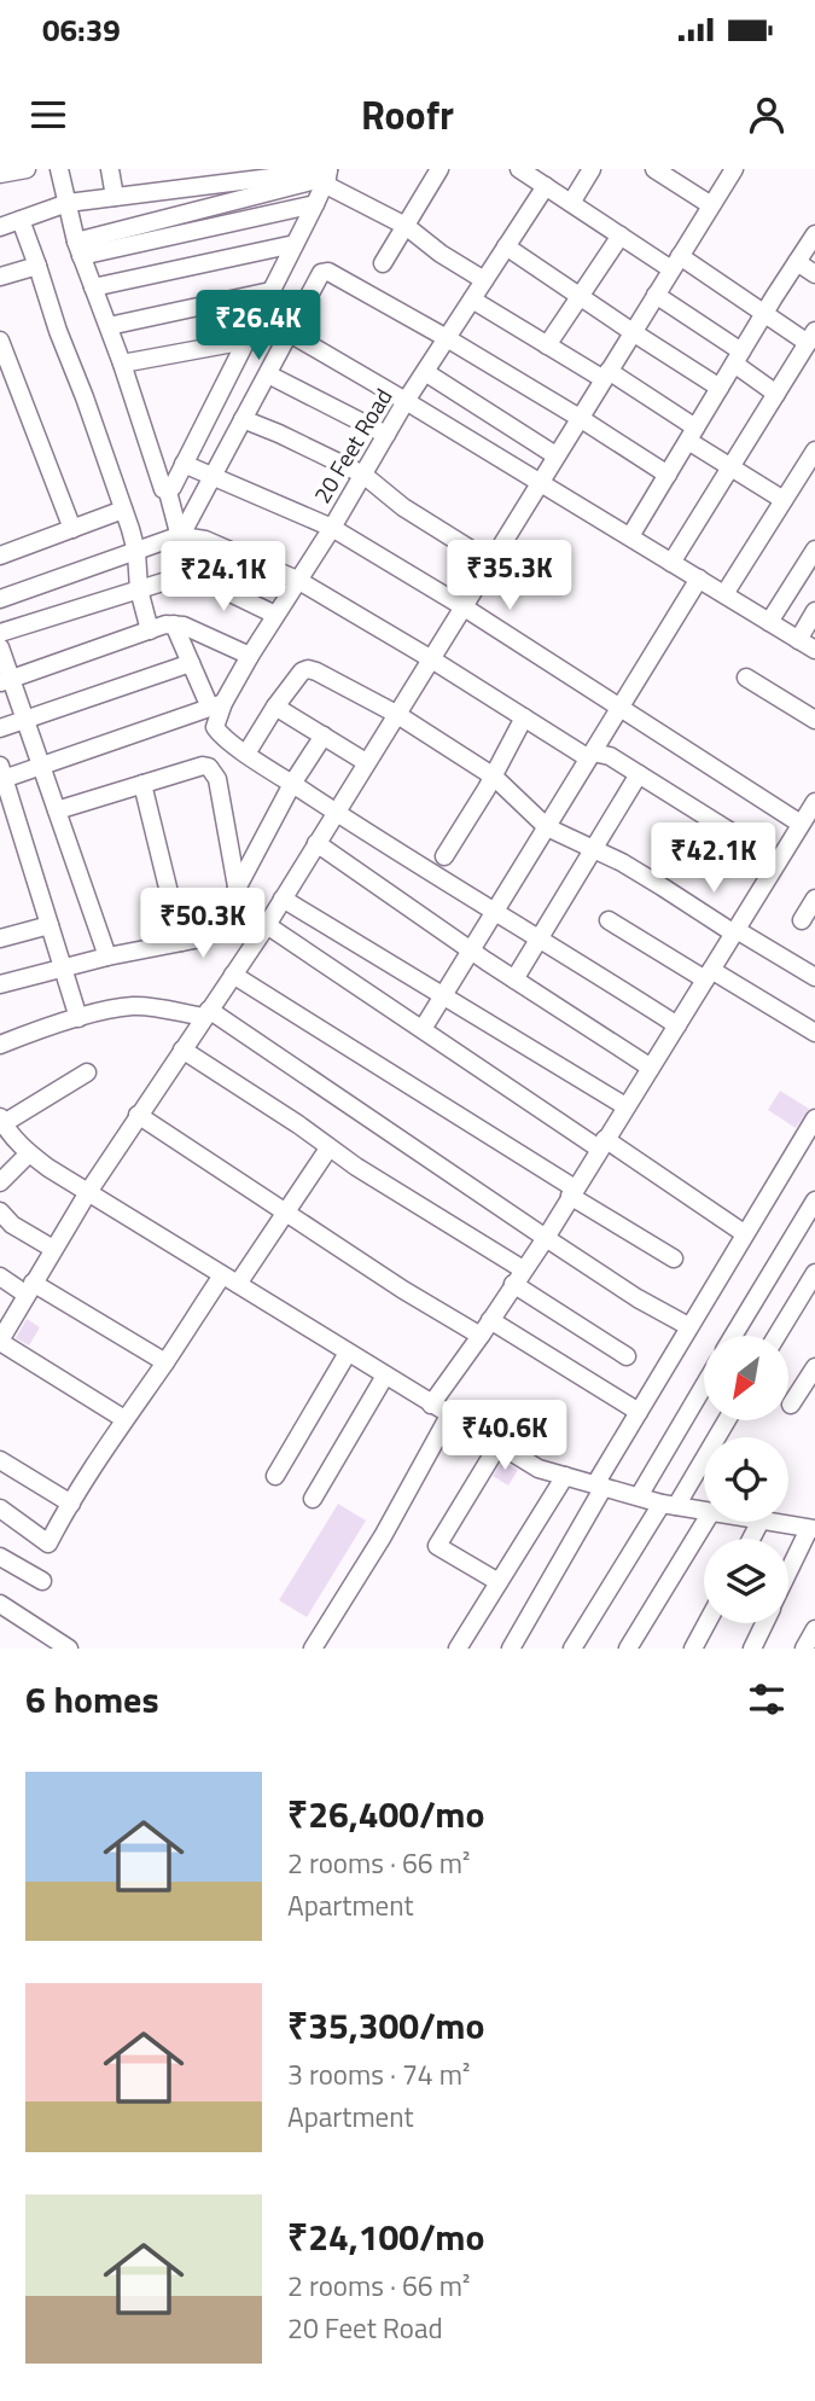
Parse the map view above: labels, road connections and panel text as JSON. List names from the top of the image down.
{
  "streets": {
    "street": ["20 Feet Road"]
  },
  "north": "bottom left",
  "page": {
    "status": "06:39",
    "header": "Roofr",
    "price": [
      "₹26.4K",
      "₹35.3K",
      "₹24.1K",
      "₹42.1K",
      "₹50.3K",
      "₹40.6K"
    ],
    "heading": "6 homes",
    "list": [
      {
        "name": "₹26,400/mo",
        "note": "2 rooms · 66 m² · Apartment"
      },
      {
        "name": "₹35,300/mo",
        "note": "3 rooms · 74 m² · Apartment"
      },
      {
        "name": "₹24,100/mo",
        "note": "2 rooms · 66 m² · 20 Feet Road"
      }
    ]
  }
}
